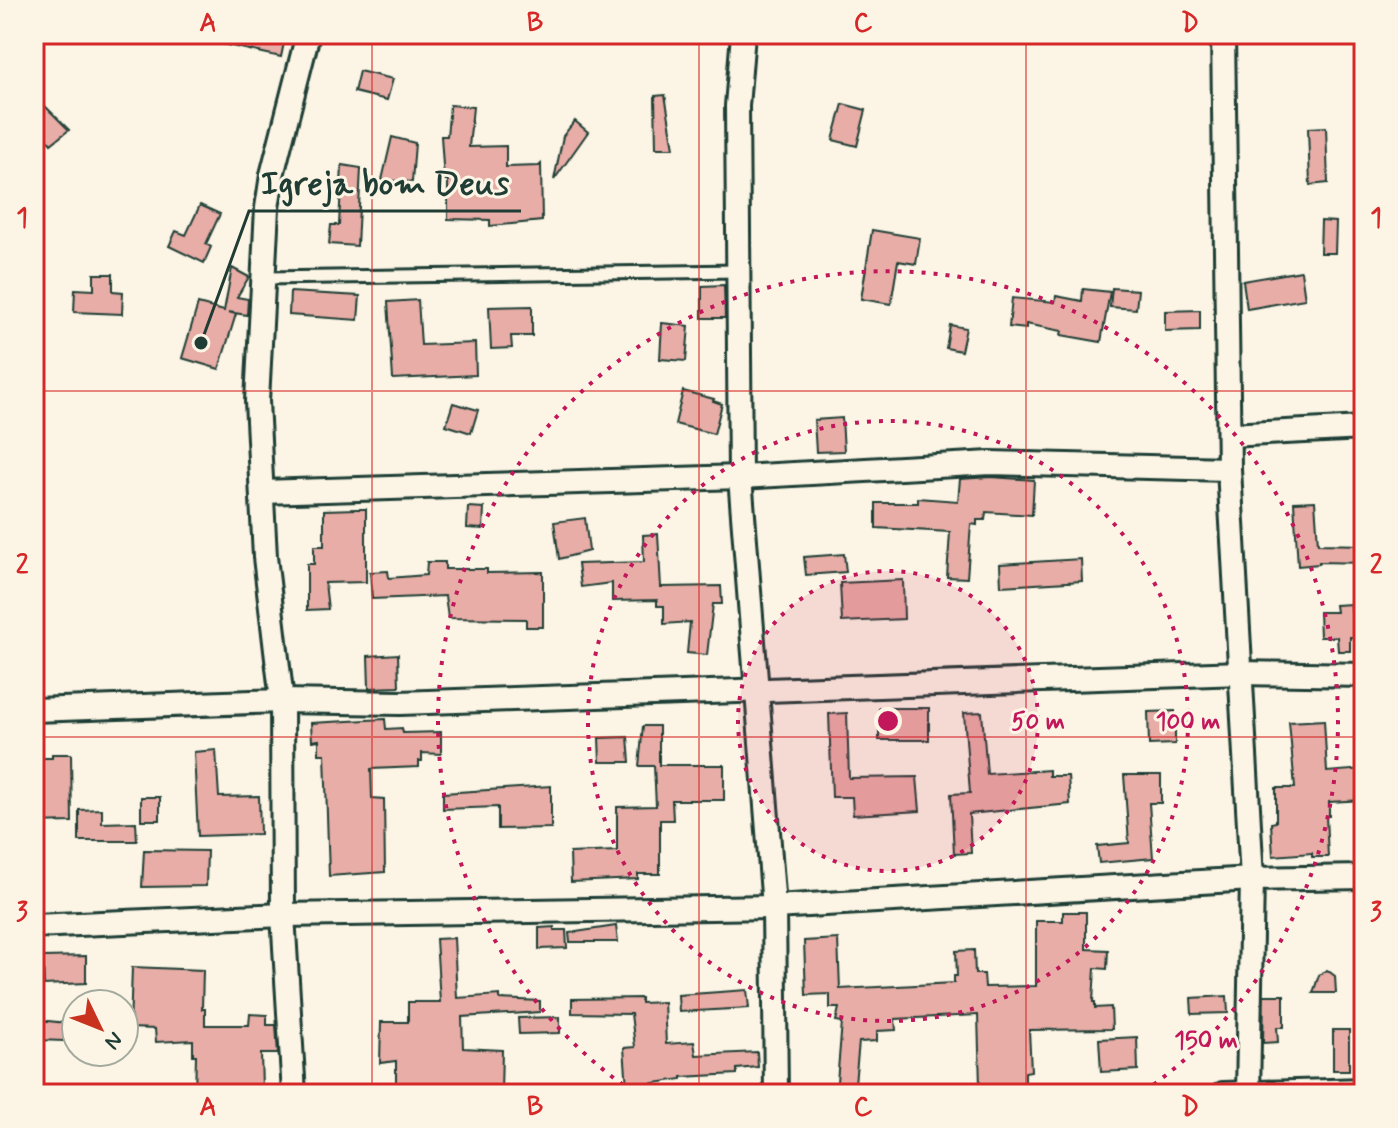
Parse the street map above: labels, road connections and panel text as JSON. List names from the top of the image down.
{
  "places": ["Igreja bom Deus"],
  "north": "bottom right",
  "grid": {
    "columns": [
      "A",
      "B",
      "C",
      "D"
    ],
    "rows": ["1", "2", "3"]
  },
  "rings": ["50 m", "100 m", "150 m"]
}
